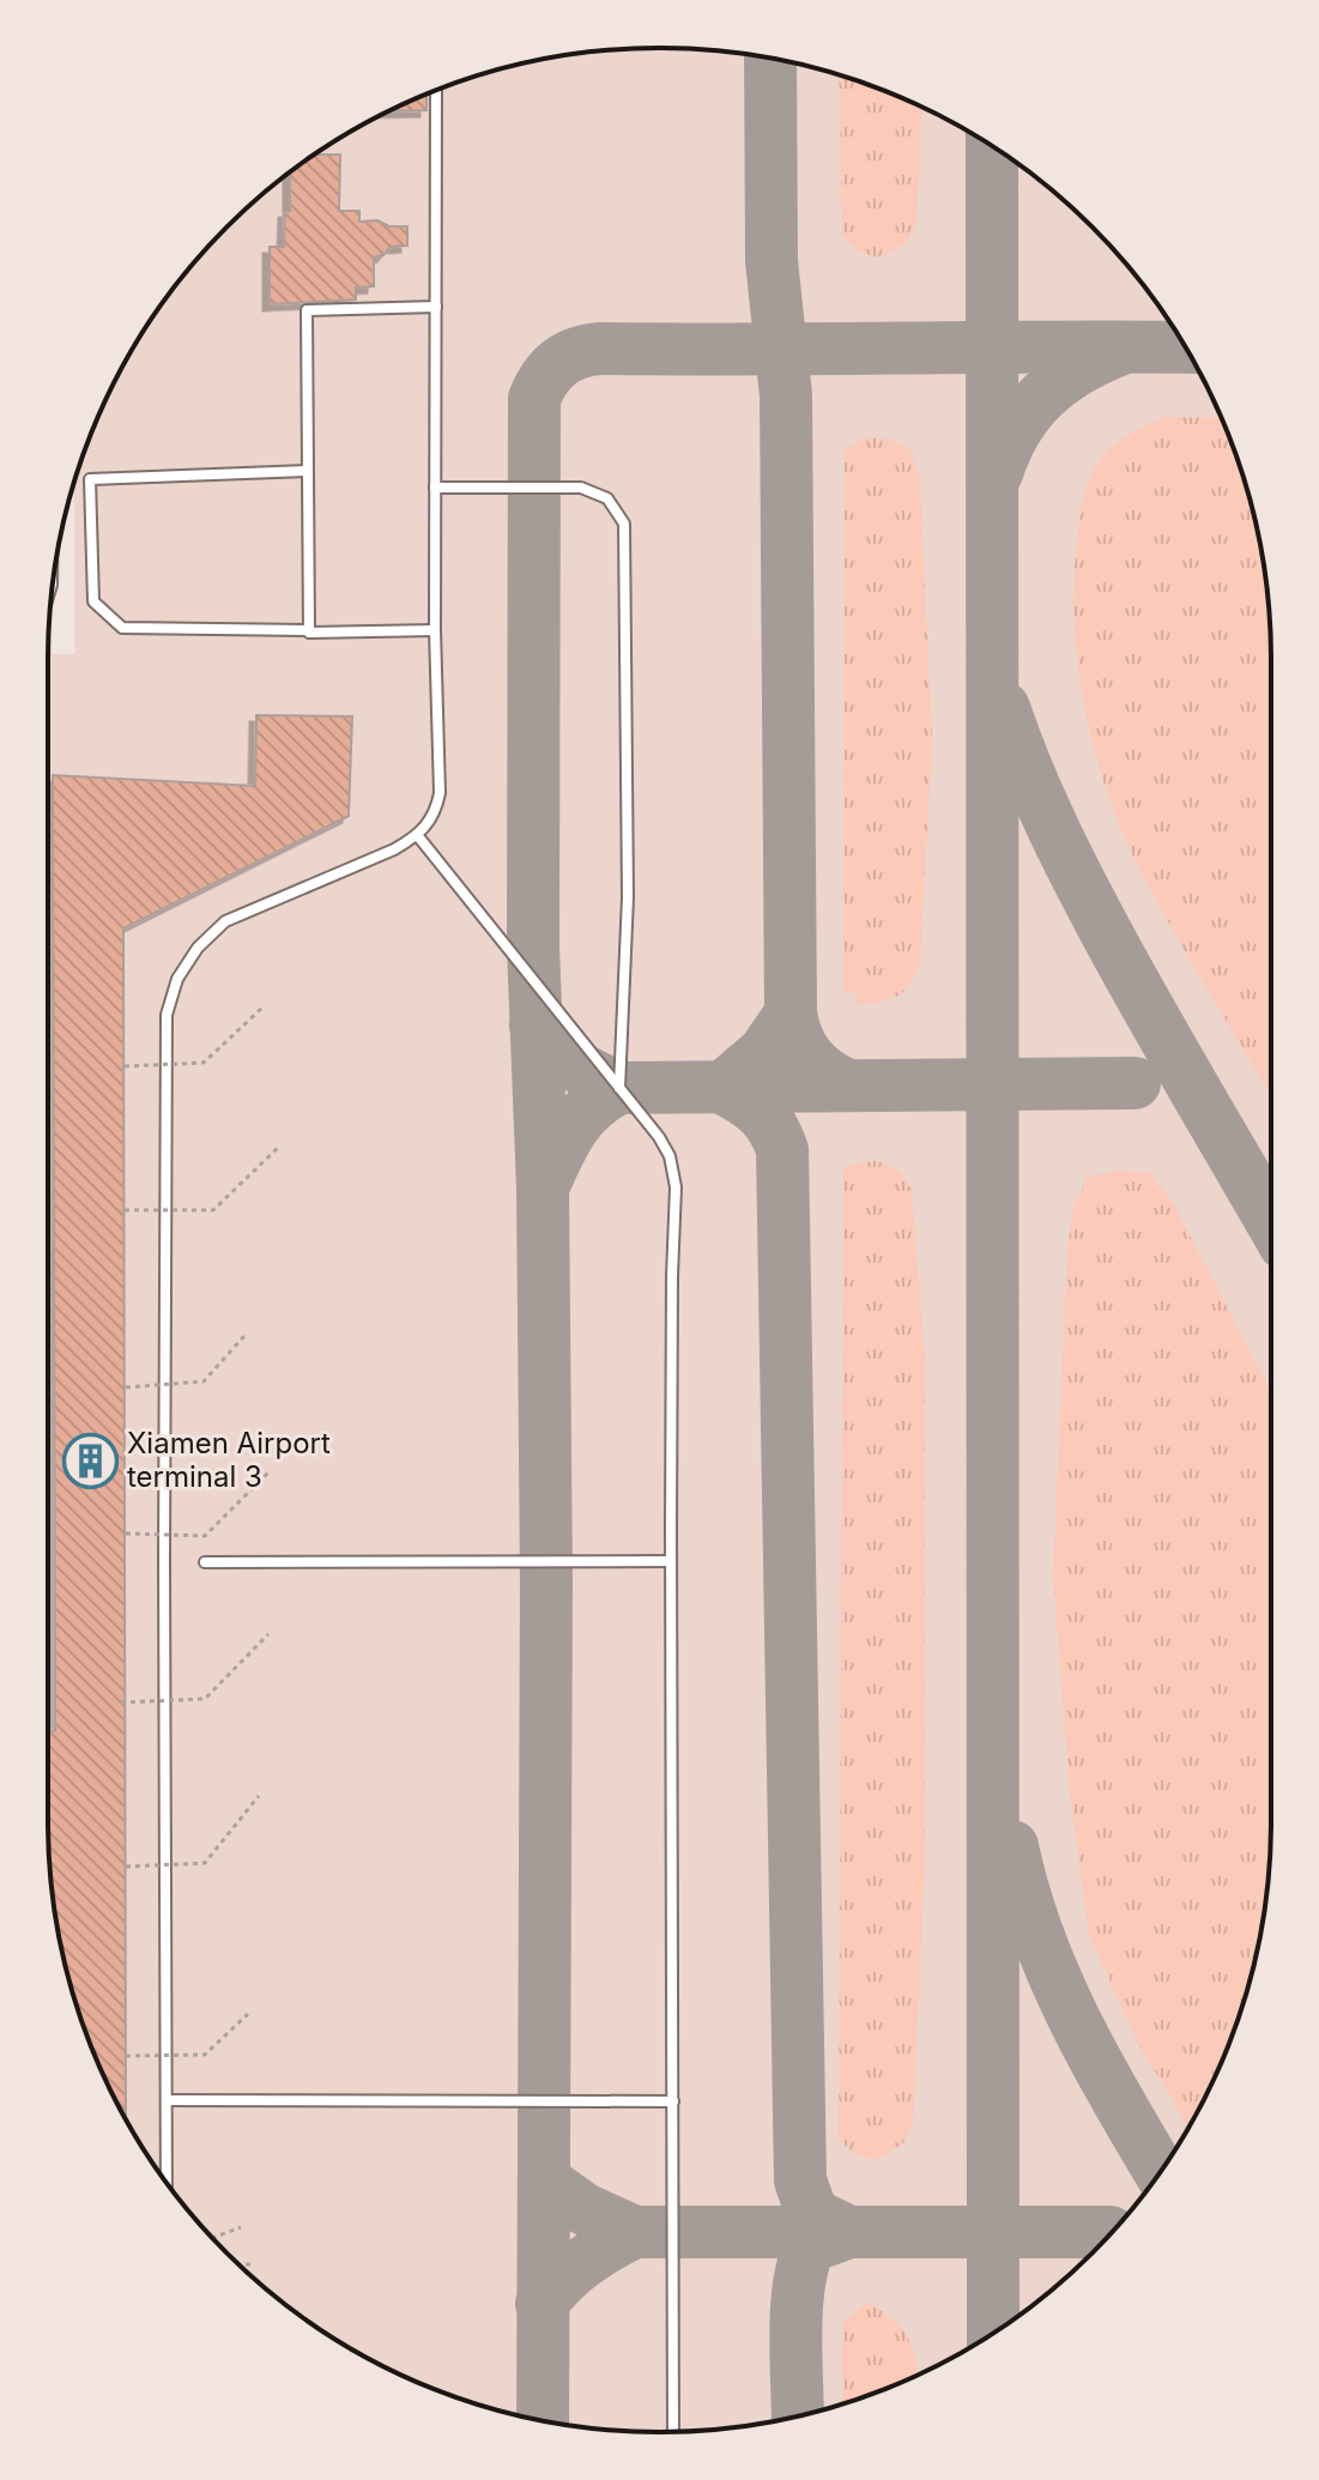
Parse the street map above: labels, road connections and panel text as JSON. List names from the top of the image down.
{
  "places": {
    "building": ["Xiamen Airport terminal 3"]
  }
}
